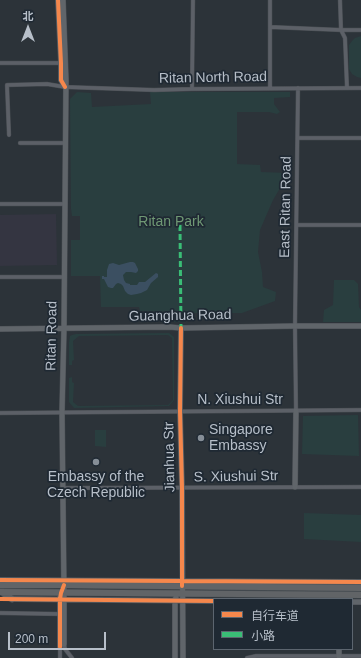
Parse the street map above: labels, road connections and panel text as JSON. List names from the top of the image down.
{
  "streets": {
    "street": [
      "Ritan North Road",
      "East Ritan Road",
      "Guanghua Road",
      "Ritan Road",
      "N. Xiushui Str",
      "Jianhua Str",
      "S. Xiushui Str"
    ]
  },
  "crossings": [
    ["Ritan North Road", "East Ritan Road"],
    ["Ritan North Road", "Ritan Road"],
    ["East Ritan Road", "Guanghua Road"],
    ["East Ritan Road", "N. Xiushui Str"],
    ["Guanghua Road", "Ritan Road"],
    ["Guanghua Road", "Jianhua Str"],
    ["Ritan Road", "N. Xiushui Str"],
    ["Ritan Road", "S. Xiushui Str"],
    ["N. Xiushui Str", "Jianhua Str"],
    ["Jianhua Str", "S. Xiushui Str"]
  ],
  "parks": ["Ritan Park"],
  "places": ["Singapore Embassy", "Embassy of the Czech Republic"],
  "legend": ["自行车道", "小路"],
  "scale_bar": "200 m",
  "north": "top"
}
